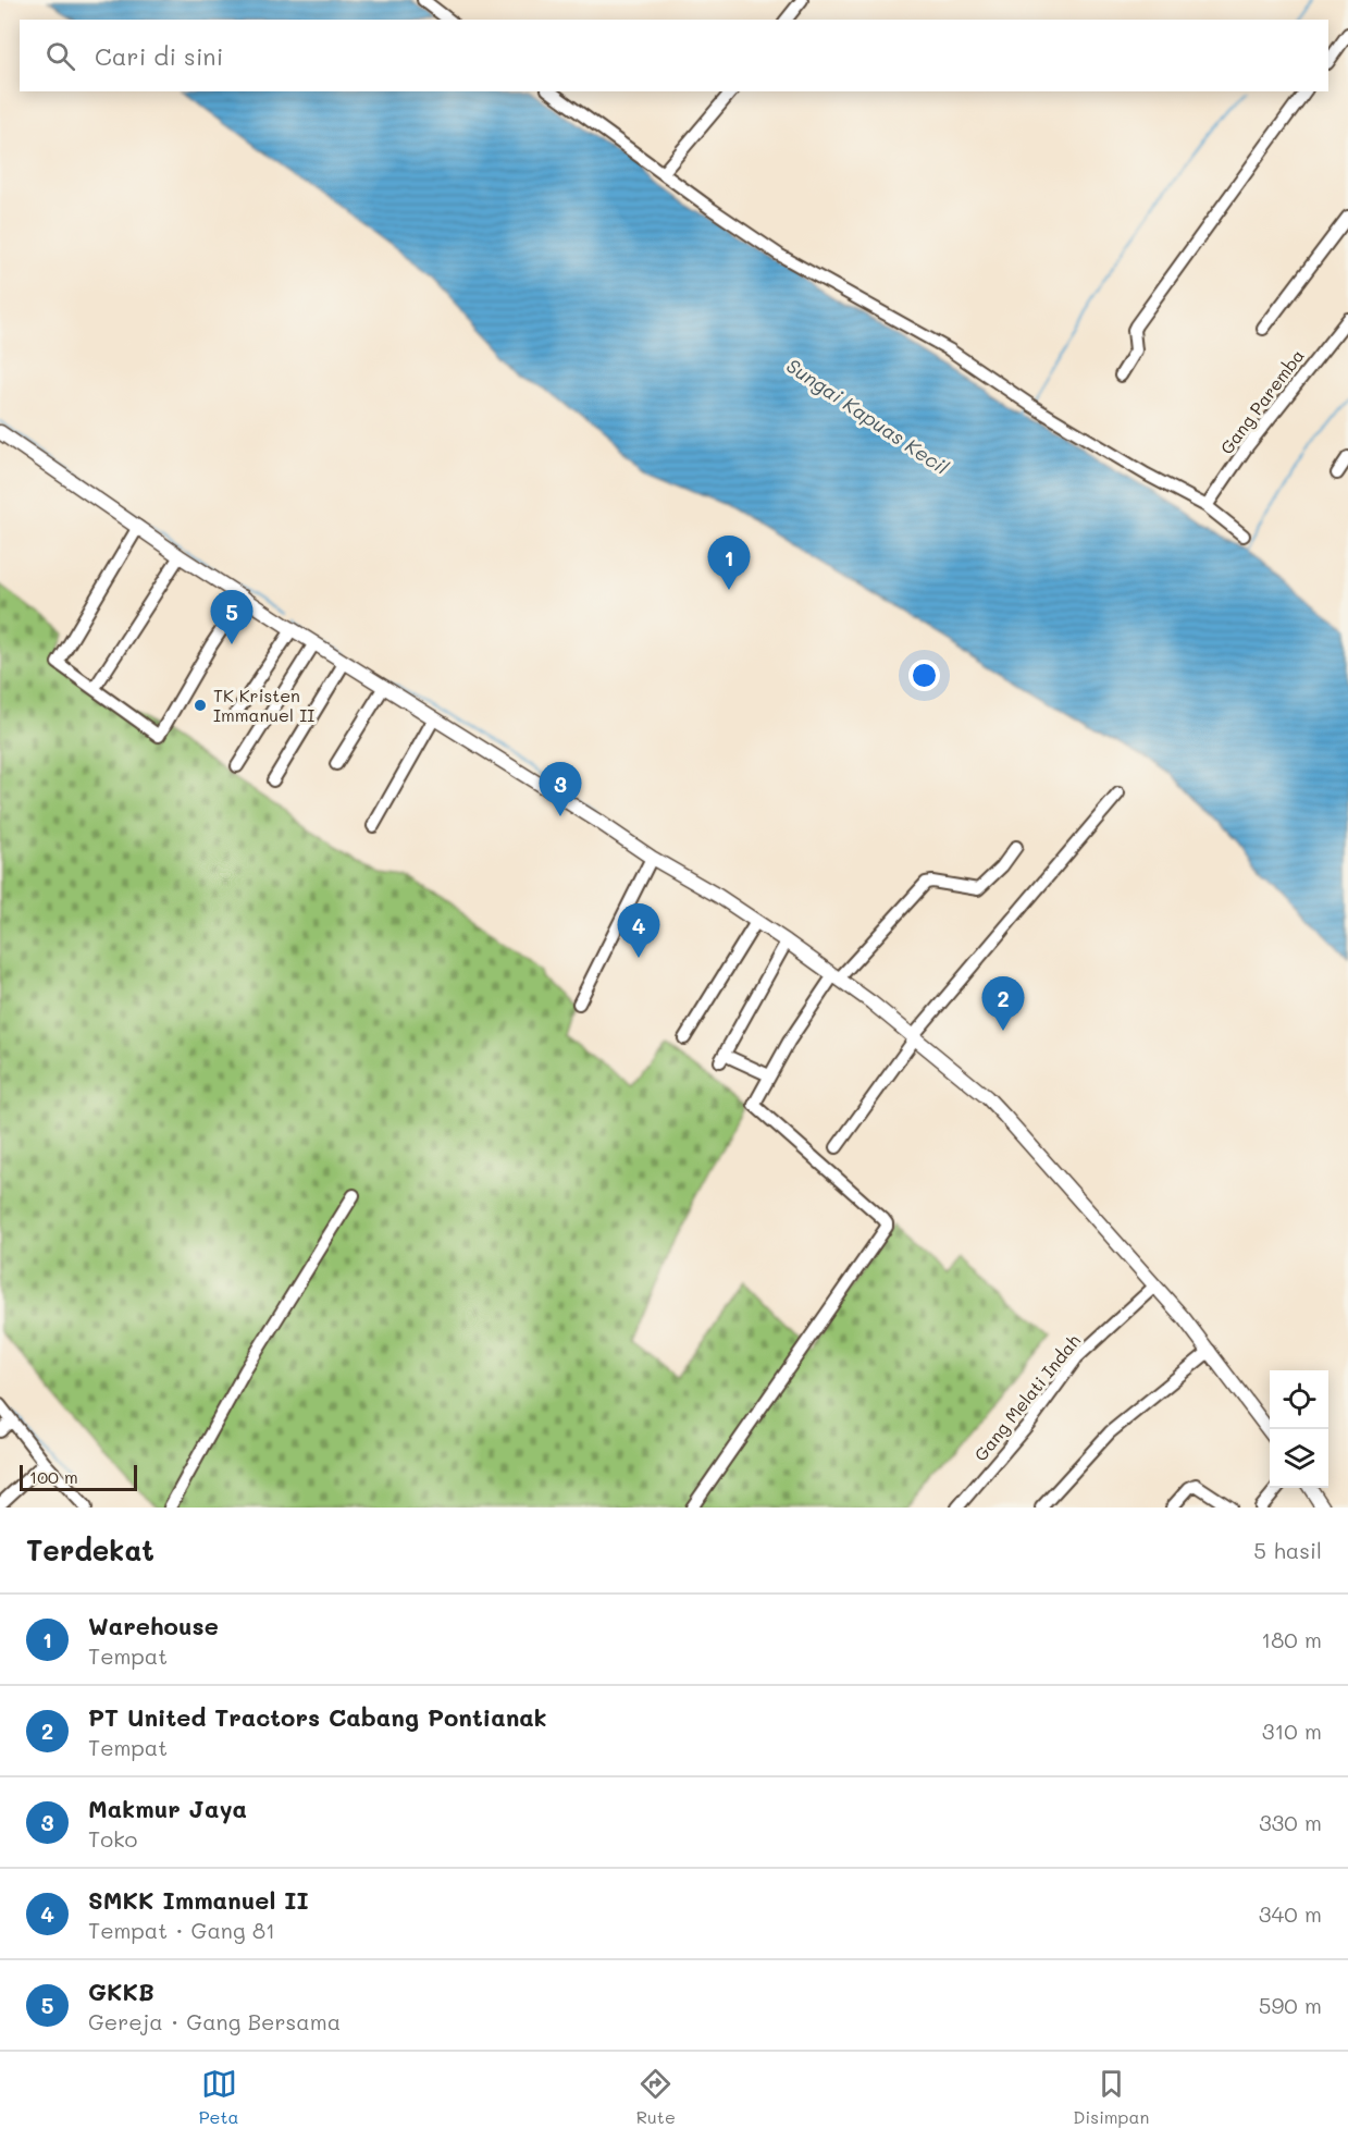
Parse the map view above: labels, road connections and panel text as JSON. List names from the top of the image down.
{
  "streets": {
    "street": ["Gang Paremba", "Gang Melati Indah"]
  },
  "water": ["Sungai Kapuas Kecil"],
  "places": ["TK Kristen Immanuel II"],
  "scale_bar": "100 m",
  "page": {
    "search": "Cari di sini",
    "pins": [
      "1",
      "5",
      "3",
      "4",
      "2"
    ],
    "scale": "100 m",
    "heading": ["Terdekat", "5 hasil"],
    "list": [
      {
        "mark": "1",
        "name": "Warehouse",
        "note": "Tempat",
        "value": "180 m"
      },
      {
        "mark": "2",
        "name": "PT United Tractors Cabang Pontianak",
        "note": "Tempat",
        "value": "310 m"
      },
      {
        "mark": "3",
        "name": "Makmur Jaya",
        "note": "Toko",
        "value": "330 m"
      },
      {
        "mark": "4",
        "name": "SMKK Immanuel II",
        "note": "Tempat · Gang 81",
        "value": "340 m"
      },
      {
        "mark": "5",
        "name": "GKKB",
        "note": "Gereja · Gang Bersama",
        "value": "590 m"
      }
    ],
    "nav": ["Peta", "Rute", "Disimpan"]
  }
}
